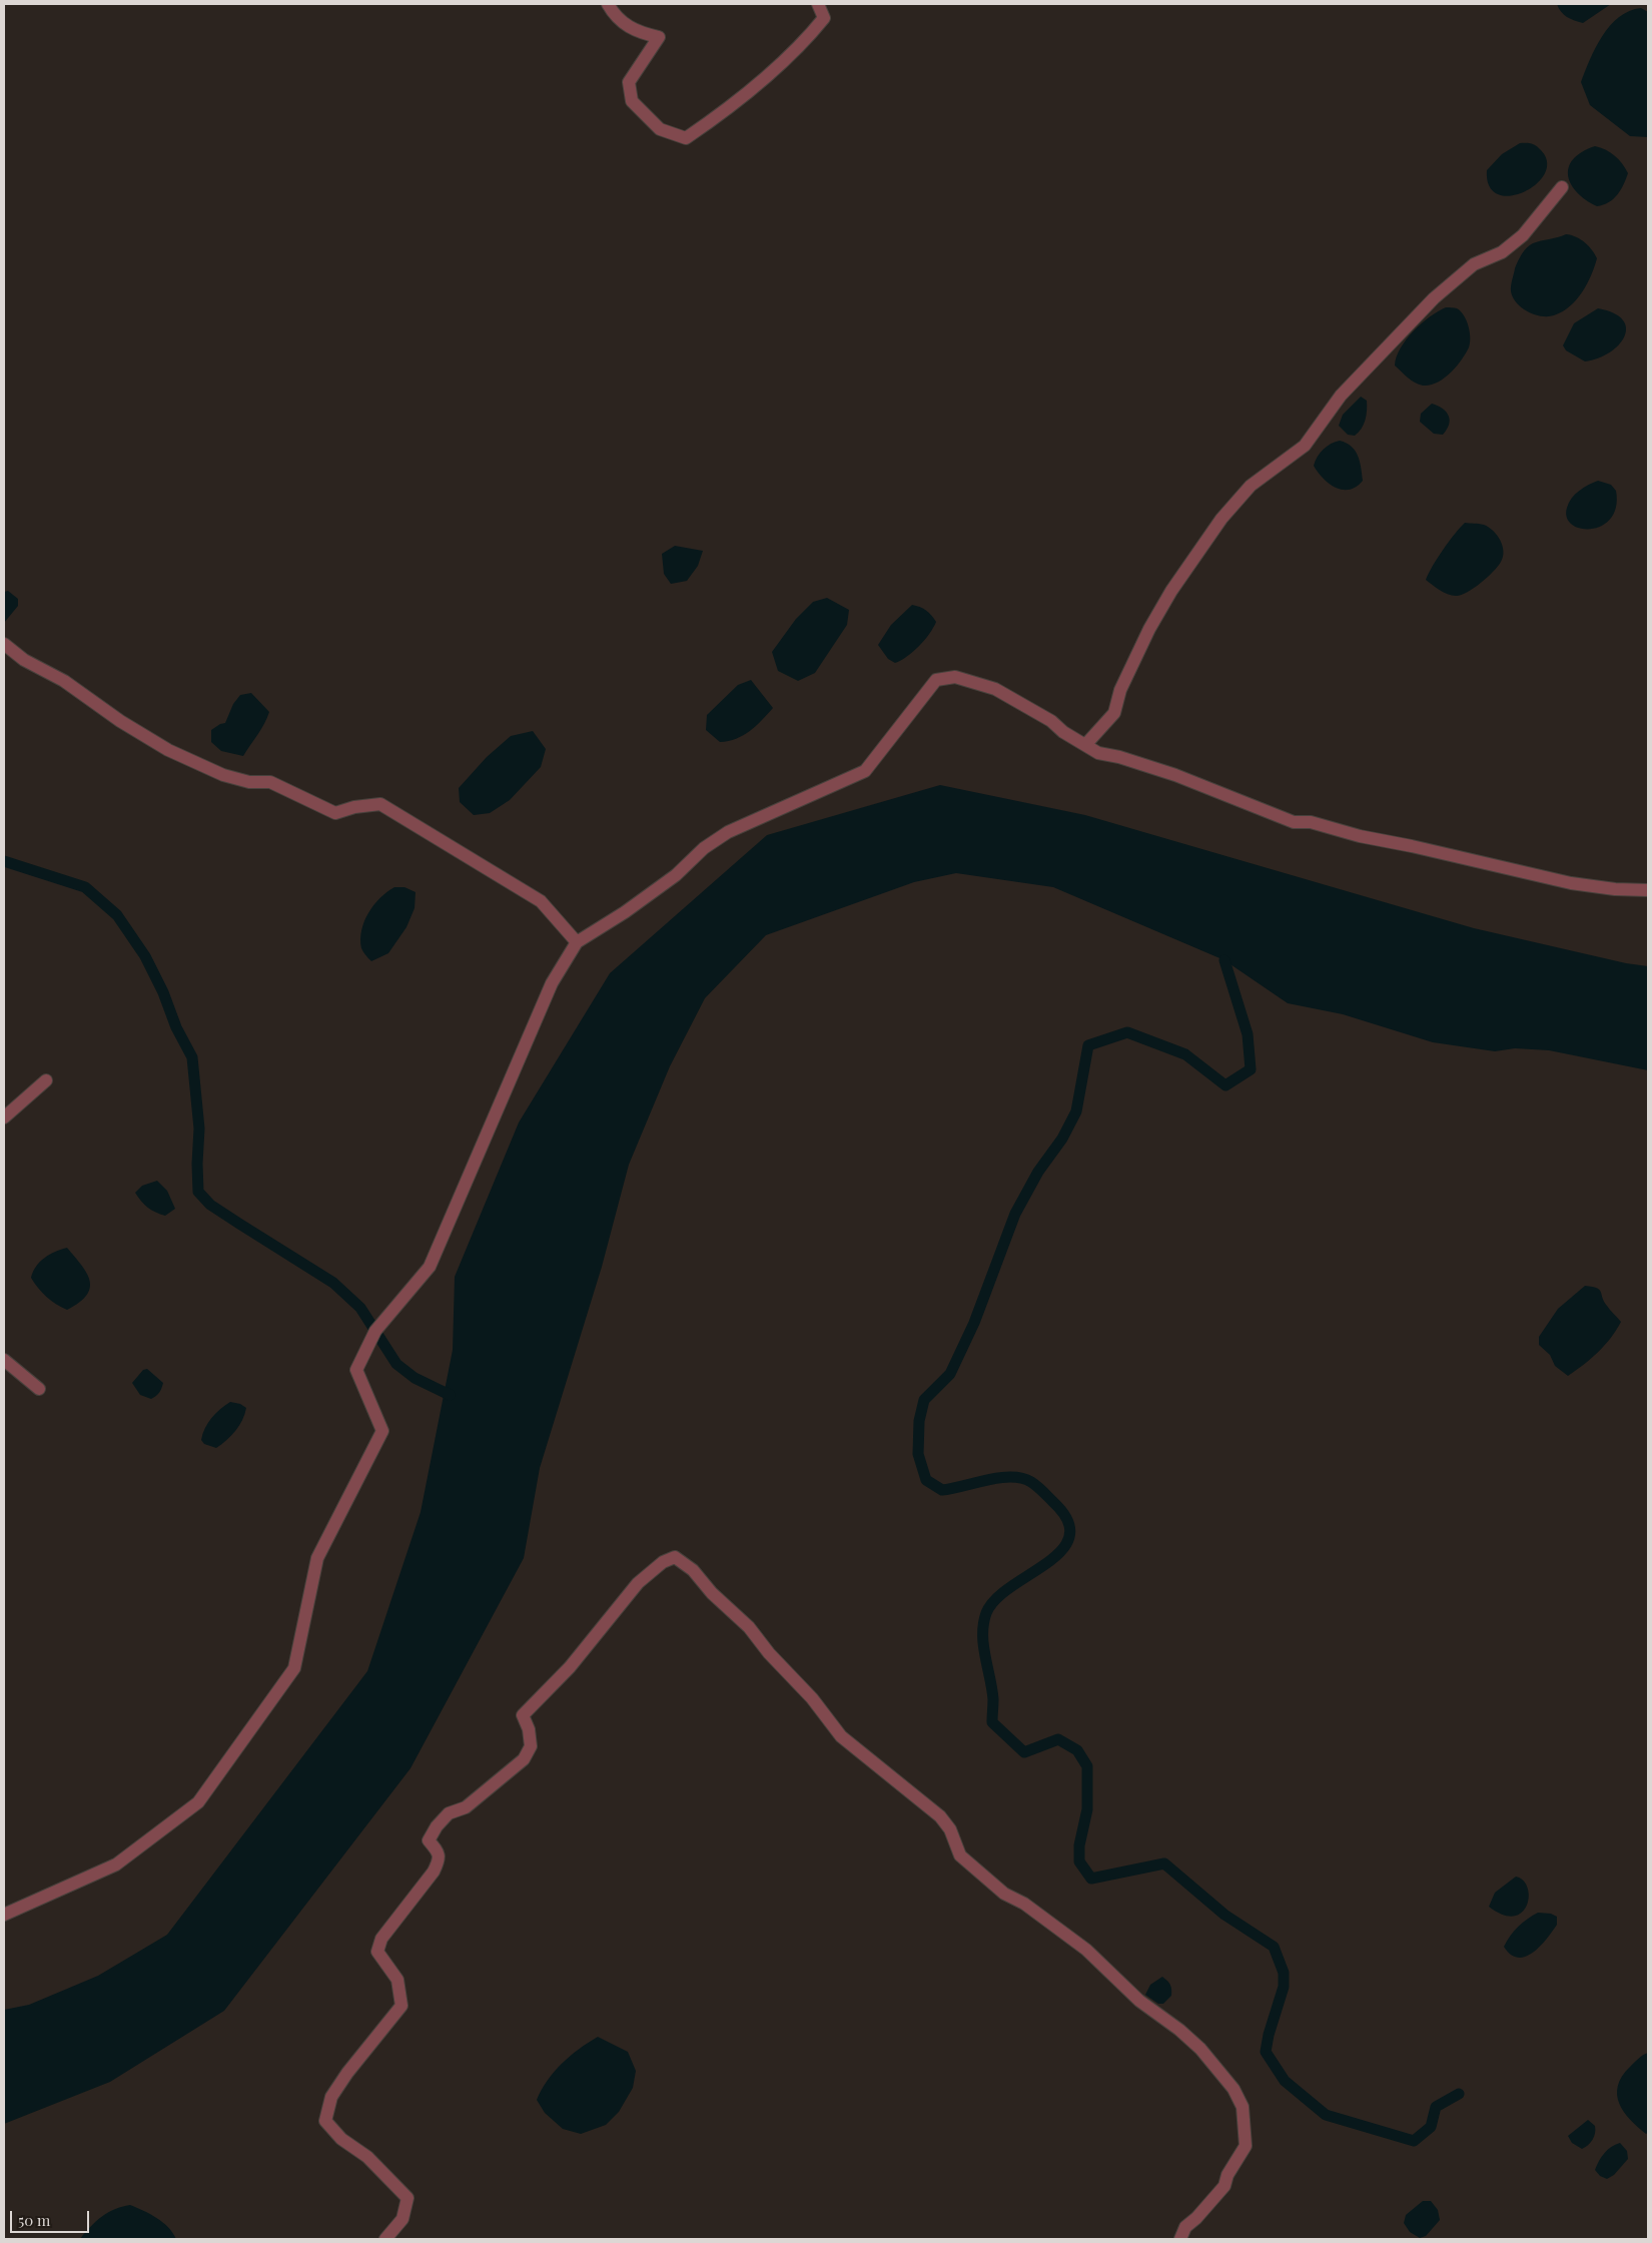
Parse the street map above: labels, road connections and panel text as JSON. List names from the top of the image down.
{
  "scale_bar": "50 m"
}
